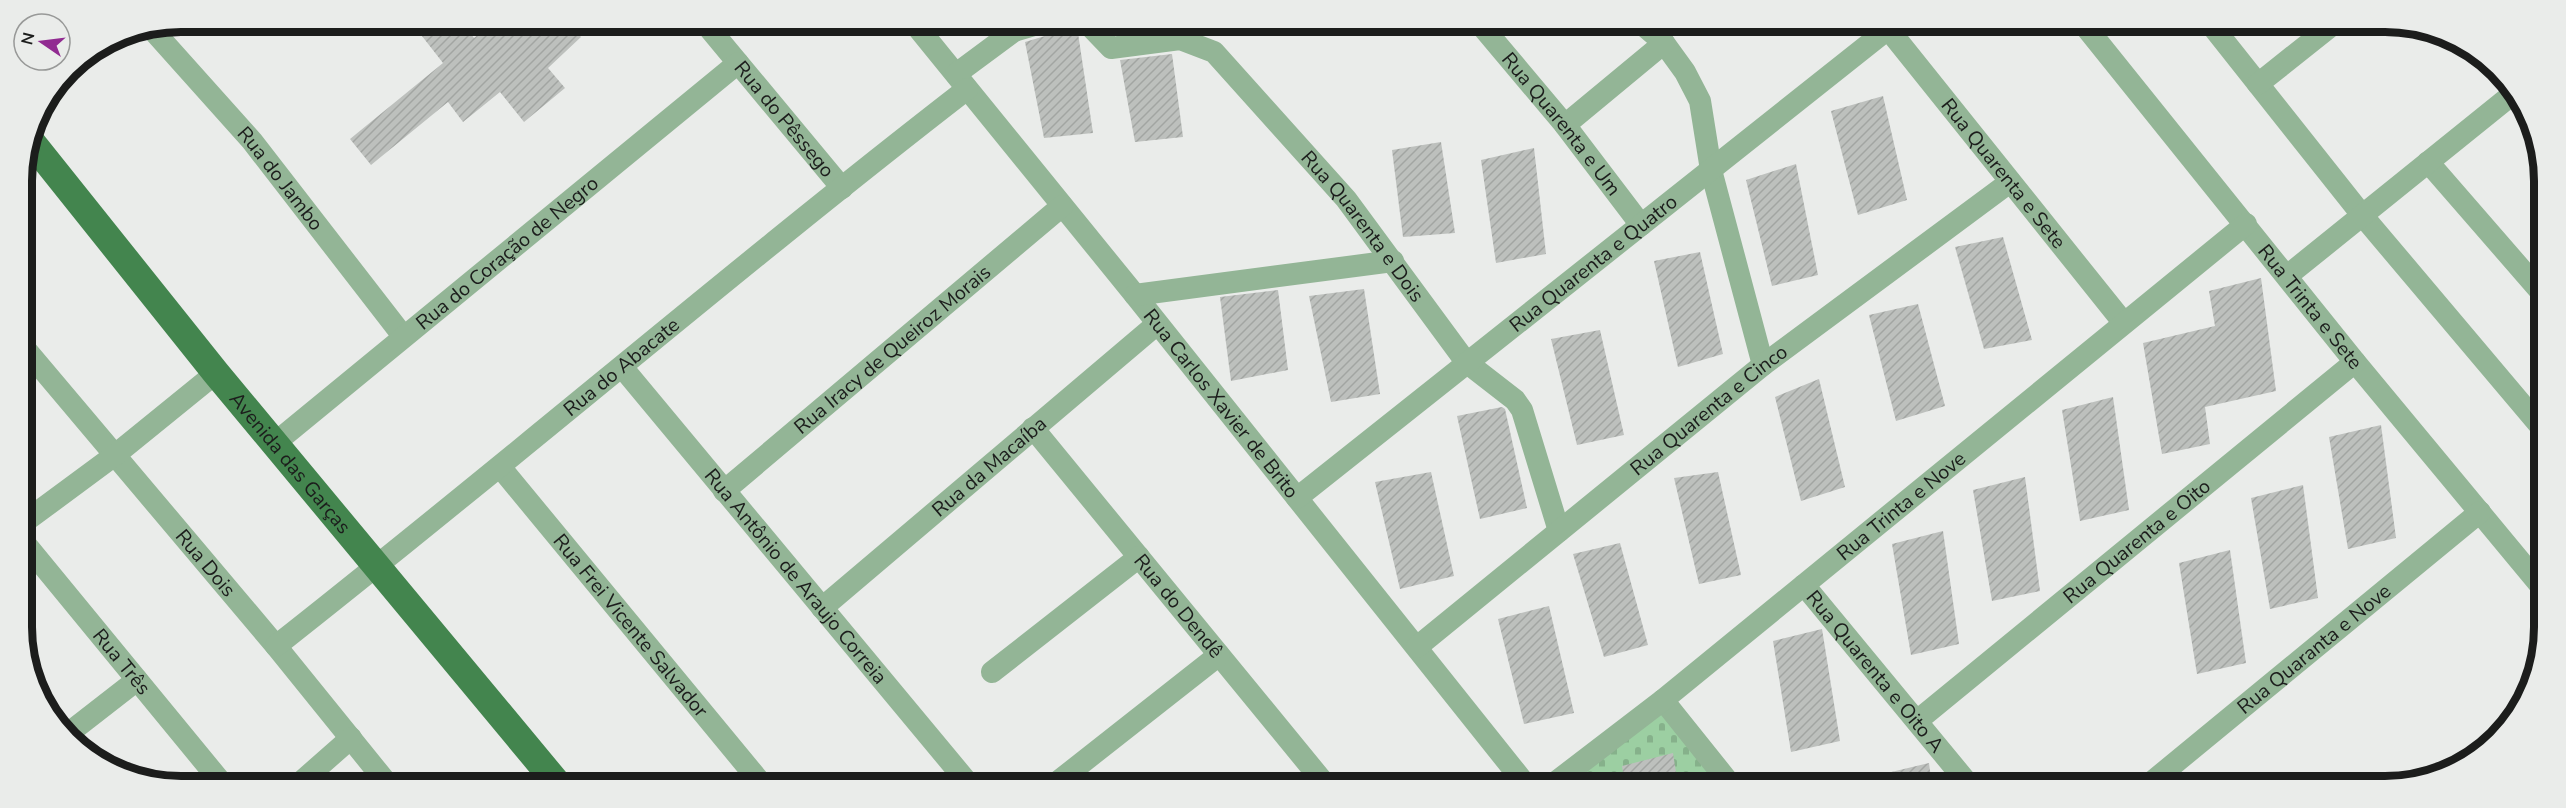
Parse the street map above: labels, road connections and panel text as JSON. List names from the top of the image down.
{
  "streets": {
    "main road": ["Avenida das Garças"],
    "street": [
      "Rua do Pêssego",
      "Rua Quarenta e Um",
      "Rua Quarenta e Sete",
      "Rua do Jambo",
      "Rua Quarenta e Dois",
      "Rua do Coração de Negro",
      "Rua Quarenta e Quatro",
      "Rua Trinta e Sete",
      "Rua Iracy de Queiroz Morais",
      "Rua do Abacate",
      "Rua Carlos Xavier de Brito",
      "Rua Quarenta e Cinco",
      "Rua da Macaíba",
      "Rua Trinta e Nove",
      "Rua Quarenta e Oito",
      "Rua Dois",
      "Rua Antônio de Araujo Correia",
      "Rua do Dendê",
      "Rua Frei Vicente Salvador",
      "Rua Quaranta e Nove",
      "Rua Três",
      "Rua Quarenta e Oito A"
    ]
  },
  "crossings": [
    ["Rua do Pêssego", "Rua do Coração de Negro"],
    ["Rua do Pêssego", "Rua do Abacate"],
    ["Rua Quarenta e Um", "Rua Quarenta e Quatro"],
    ["Rua Quarenta e Sete", "Rua Quarenta e Cinco"],
    ["Rua Quarenta e Sete", "Rua Trinta e Nove"],
    ["Rua do Jambo", "Rua do Coração de Negro"],
    ["Rua Quarenta e Dois", "Rua Quarenta e Quatro"],
    ["Rua Quarenta e Dois", "Rua Quarenta e Cinco"],
    ["Rua do Coração de Negro", "Avenida das Garças"],
    ["Rua Quarenta e Quatro", "Rua Carlos Xavier de Brito"],
    ["Rua Trinta e Sete", "Rua Trinta e Nove"],
    ["Rua Trinta e Sete", "Rua Quarenta e Oito"],
    ["Rua Trinta e Sete", "Rua Quaranta e Nove"],
    ["Rua Iracy de Queiroz Morais", "Rua Carlos Xavier de Brito"],
    ["Rua Iracy de Queiroz Morais", "Rua Antônio de Araujo Correia"],
    ["Rua do Abacate", "Rua Carlos Xavier de Brito"],
    ["Rua do Abacate", "Avenida das Garças"],
    ["Rua do Abacate", "Rua Dois"],
    ["Rua do Abacate", "Rua Antônio de Araujo Correia"],
    ["Rua do Abacate", "Rua Frei Vicente Salvador"],
    ["Rua Carlos Xavier de Brito", "Rua Quarenta e Cinco"],
    ["Rua Carlos Xavier de Brito", "Rua da Macaíba"],
    ["Rua da Macaíba", "Rua Antônio de Araujo Correia"],
    ["Rua da Macaíba", "Rua do Dendê"],
    ["Rua Trinta e Nove", "Rua Quarenta e Oito A"],
    ["Rua Quarenta e Oito", "Rua Quarenta e Oito A"]
  ],
  "north": "left"
}
